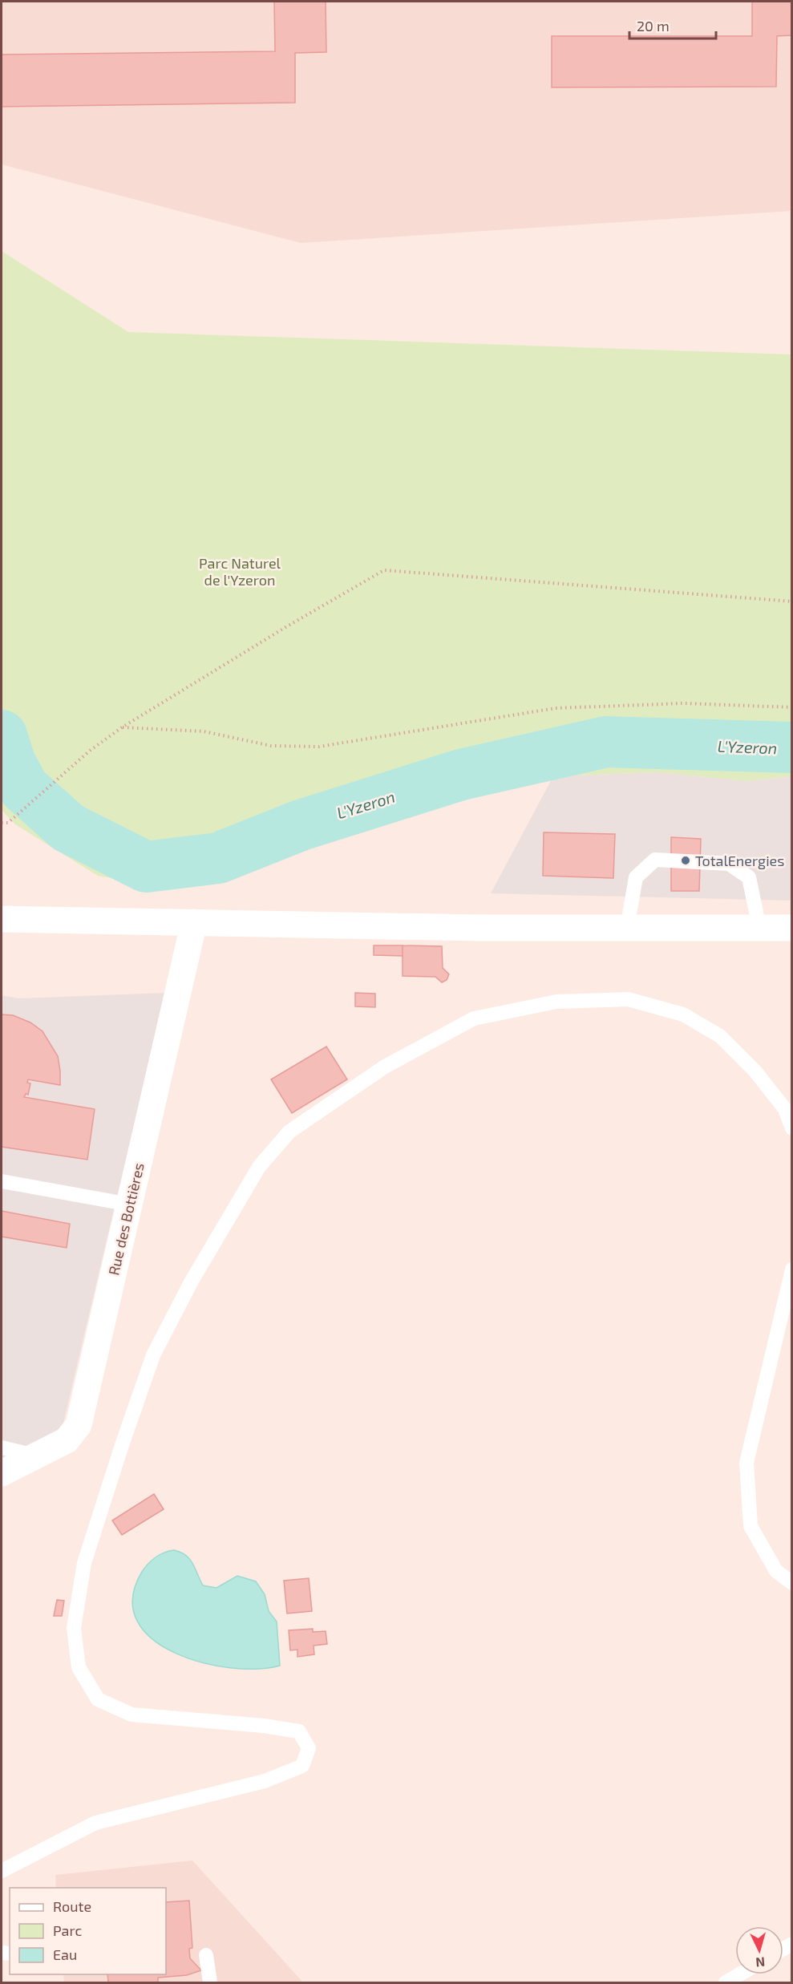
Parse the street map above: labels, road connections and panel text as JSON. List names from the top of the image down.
{
  "streets": {
    "main road": ["Rue des Bottières"]
  },
  "water": ["L'Yzeron"],
  "parks": ["Parc Naturel de l'Yzeron"],
  "places": ["TotalEnergies"],
  "legend": ["Route", "Parc", "Eau"],
  "scale_bar": "20 m",
  "north": "bottom"
}
